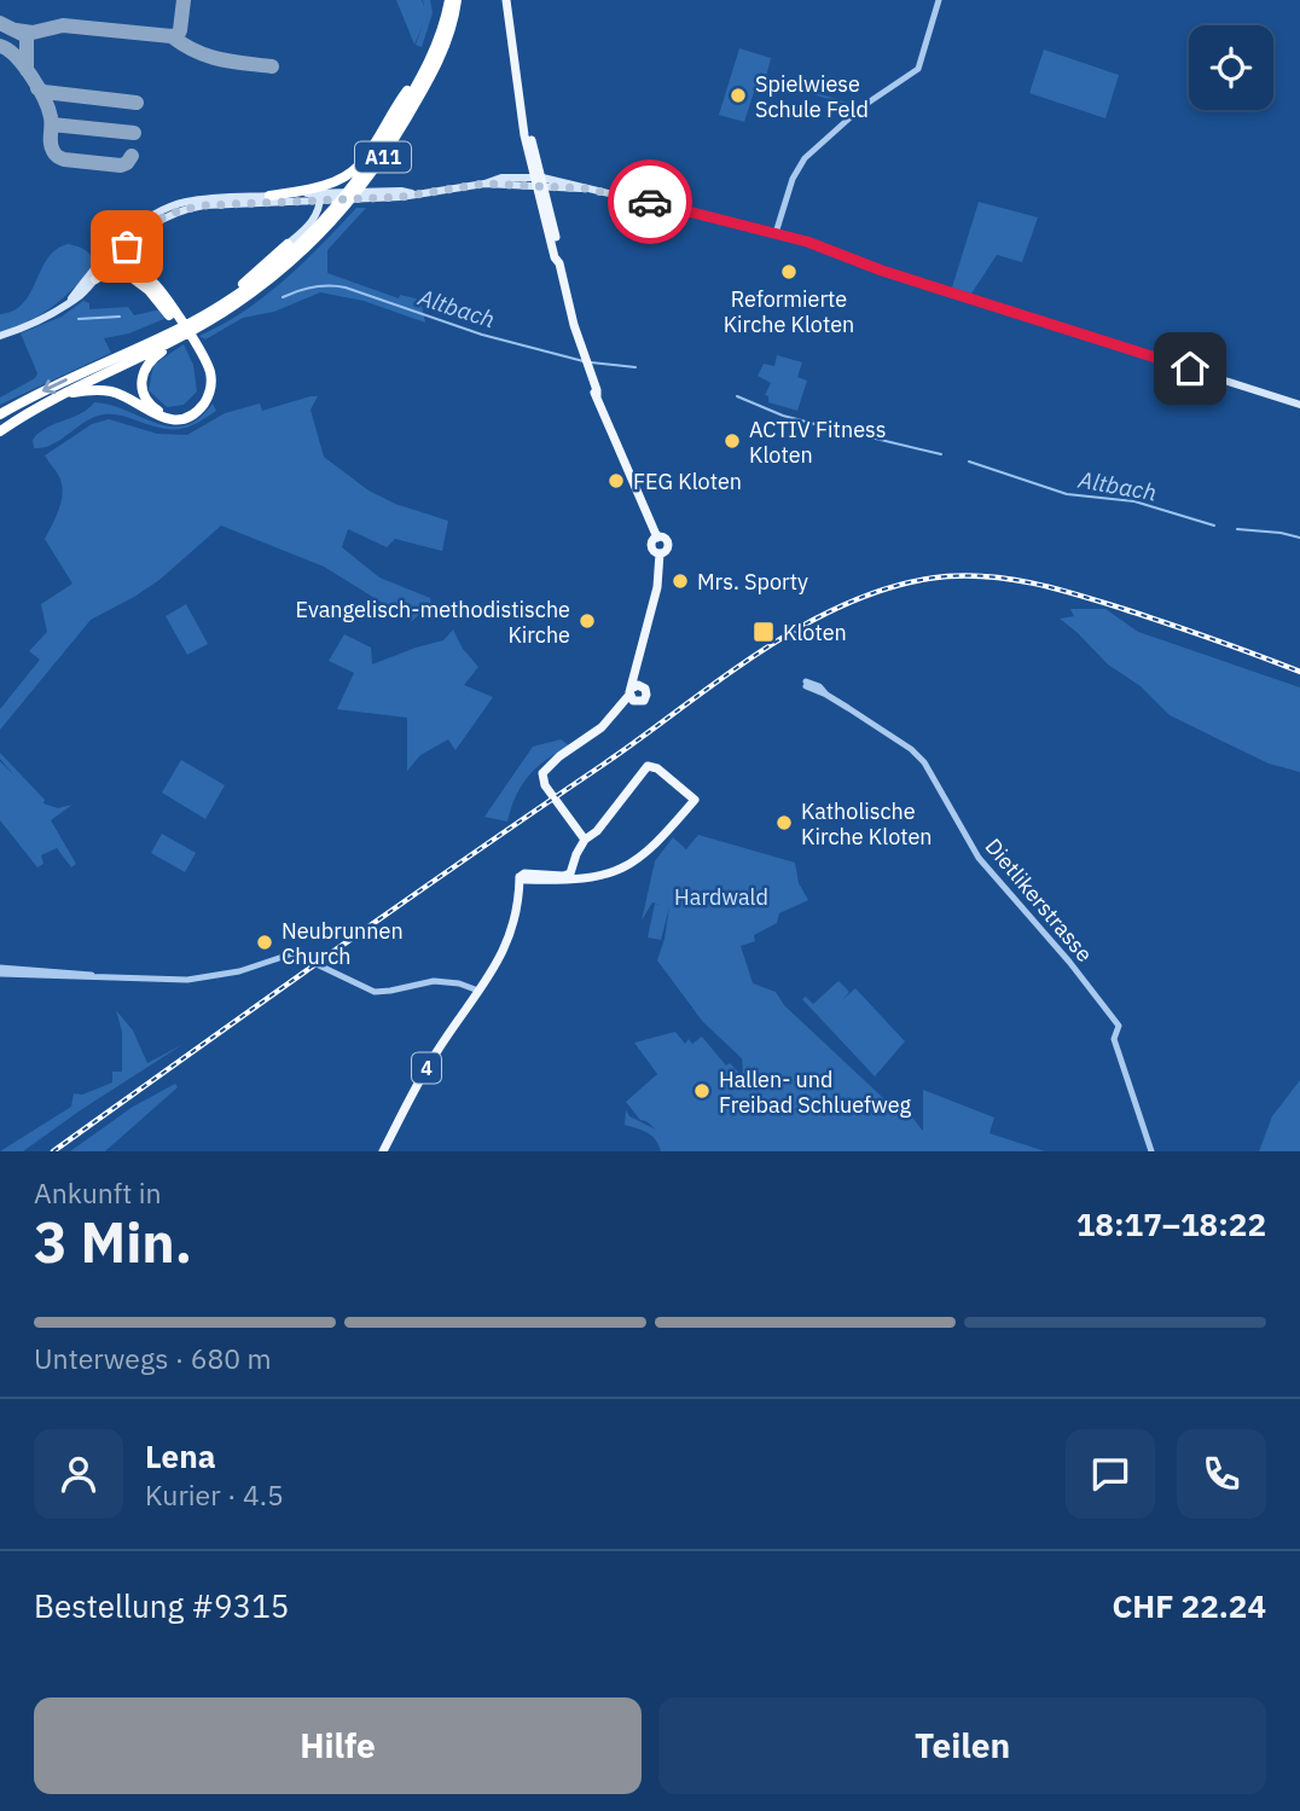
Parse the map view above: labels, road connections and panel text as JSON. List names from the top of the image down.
{
  "streets": {
    "highway": ["A11"],
    "main road": ["4"],
    "street": ["Dietlikerstrasse"]
  },
  "water": ["Altbach"],
  "parks": ["Hardwald"],
  "places": {
    "other": [
      "Spielwiese Schule Feld",
      "Reformierte Kirche Kloten",
      "ACTIV Fitness Kloten",
      "FEG Kloten",
      "Mrs. Sporty",
      "Evangelisch-methodistische Kirche",
      "Katholische Kirche Kloten",
      "Neubrunnen Church",
      "Hallen- und Freibad Schluefweg"
    ],
    "transit": ["Kloten"]
  },
  "page": {
    "heading": ["3 Min.", "Ankunft in", "18:17–18:22"],
    "panel": [
      "Lena",
      "Kurier · 4.5",
      "Bestellung #9315",
      "CHF 22.24"
    ],
    "bar": "Unterwegs · 680 m",
    "buttons": ["Hilfe", "Teilen"]
  }
}
